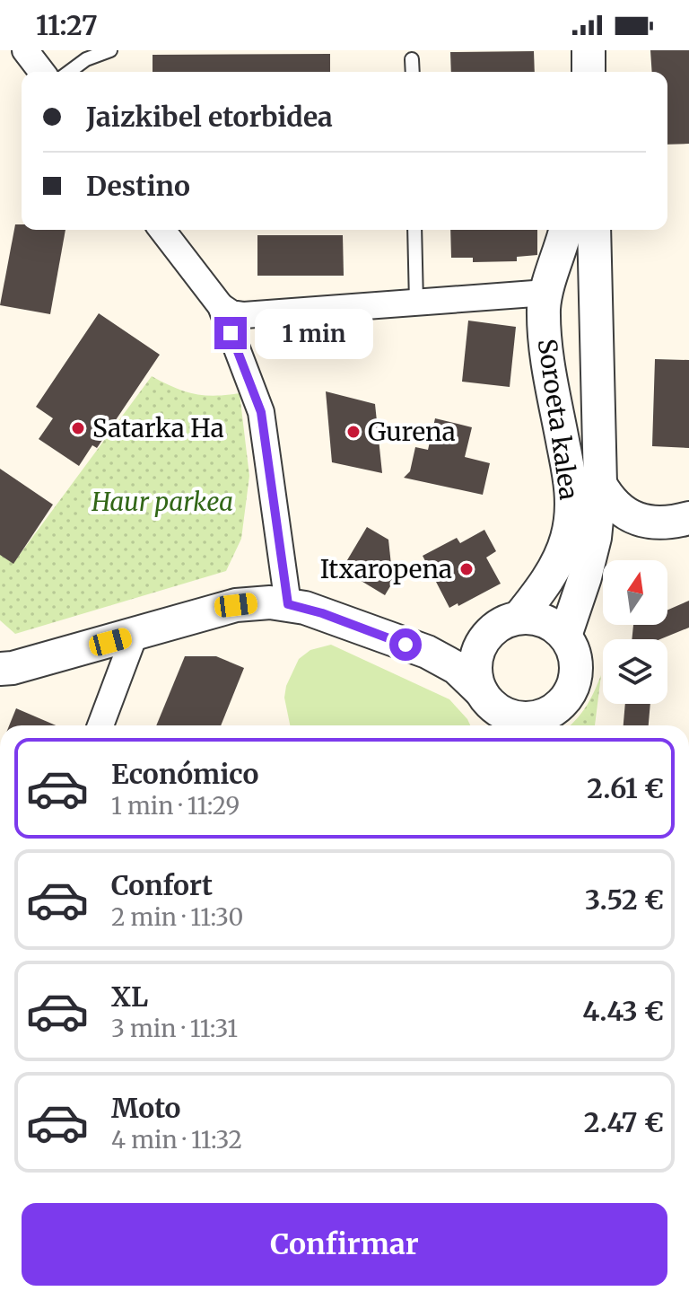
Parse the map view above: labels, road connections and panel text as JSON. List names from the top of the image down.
{
  "streets": {
    "street": ["Soroeta kalea"]
  },
  "parks": ["Haur parkea"],
  "places": ["Satarka Ha", "Gurena", "Itxaropena"],
  "north": "top",
  "page": {
    "status": "11:27",
    "banner": ["Jaizkibel etorbidea", "Destino"],
    "bubble": "1 min",
    "list": [
      {
        "name": "Económico",
        "note": "1 min · 11:29",
        "value": "2.61 €"
      },
      {
        "name": "Confort",
        "note": "2 min · 11:30",
        "value": "3.52 €"
      },
      {
        "name": "XL",
        "note": "3 min · 11:31",
        "value": "4.43 €"
      },
      {
        "name": "Moto",
        "note": "4 min · 11:32",
        "value": "2.47 €"
      }
    ],
    "buttons": "Confirmar"
  }
}
